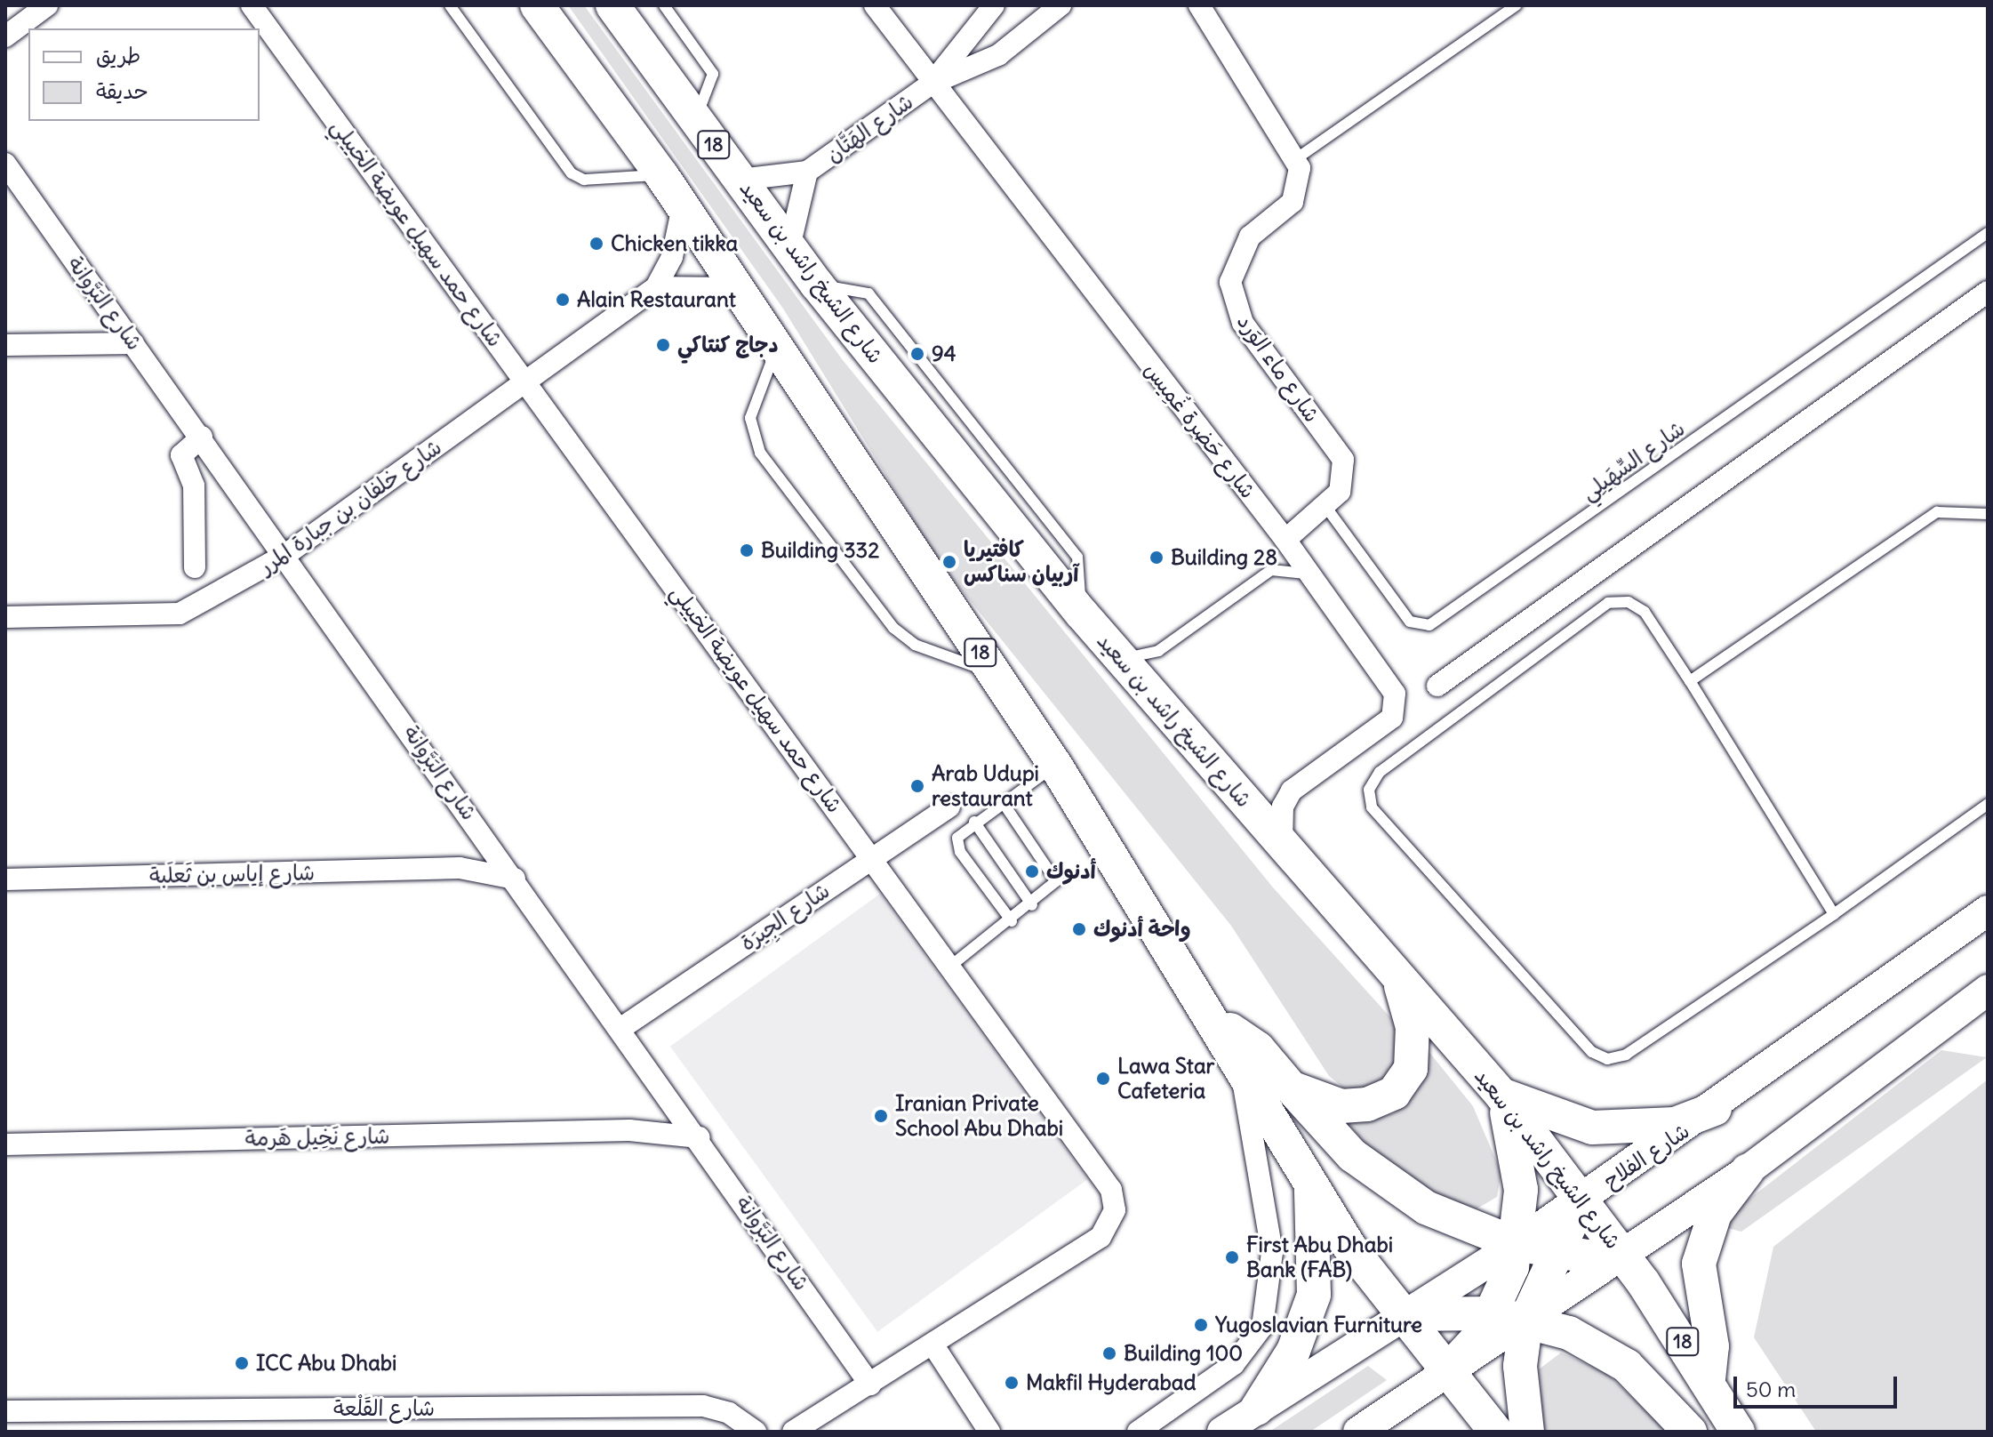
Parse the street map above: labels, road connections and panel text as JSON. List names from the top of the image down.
{
  "streets": {
    "main road": ["18", "شارع الشيخ راشد بن سعيد", "شارع الفلاح"],
    "street": [
      "شارع الهَتَّان",
      "شارع حمد سهيل عويضة الخييلي",
      "شارع البَرَّوانة",
      "شارع ماء الوَرد",
      "شارع حَضرة غُمِيس",
      "شارع خلفان بن جبارة المرر",
      "شارع إياس بن ثَعلَبة",
      "شارع الجِيرَة",
      "شارع نَخِيل هَرمة",
      "شارع القَلْعة"
    ],
    "lane": ["شارع السِّهَيلِي"]
  },
  "crossings": [
    ["شارع الهَتَّان", "شارع الشيخ راشد بن سعيد"],
    ["شارع الهَتَّان", "شارع حَضرة غُمِيس"],
    ["18", "شارع خلفان بن جبارة المرر"],
    ["18", "شارع الفلاح"],
    ["شارع حمد سهيل عويضة الخييلي", "شارع البَرَّوانة"],
    ["شارع حمد سهيل عويضة الخييلي", "شارع خلفان بن جبارة المرر"],
    ["شارع حمد سهيل عويضة الخييلي", "شارع الجِيرَة"],
    ["شارع الشيخ راشد بن سعيد", "شارع حَضرة غُمِيس"],
    ["شارع الشيخ راشد بن سعيد", "شارع الفلاح"],
    ["شارع البَرَّوانة", "شارع خلفان بن جبارة المرر"],
    ["شارع البَرَّوانة", "شارع إياس بن ثَعلَبة"],
    ["شارع البَرَّوانة", "شارع الجِيرَة"],
    ["شارع البَرَّوانة", "شارع نَخِيل هَرمة"],
    ["شارع ماء الوَرد", "شارع حَضرة غُمِيس"],
    ["شارع ماء الوَرد", "شارع السِّهَيلِي"]
  ],
  "places": [
    "Chicken tikka",
    "Alain Restaurant",
    "دجاج كنتاكي",
    "94",
    "Building 332",
    "Building 28",
    "كافتيريا آربيان سناكس",
    "Arab Udupi restaurant",
    "أدنوك",
    "واحة أدنوك",
    "Lawa Star Cafeteria",
    "Iranian Private School Abu Dhabi",
    "First Abu Dhabi Bank (FAB)",
    "Yugoslavian Furniture",
    "Building 100",
    "ICC Abu Dhabi",
    "Makfil Hyderabad"
  ],
  "legend": ["طريق", "حديقة"],
  "scale_bar": "50 m"
}
